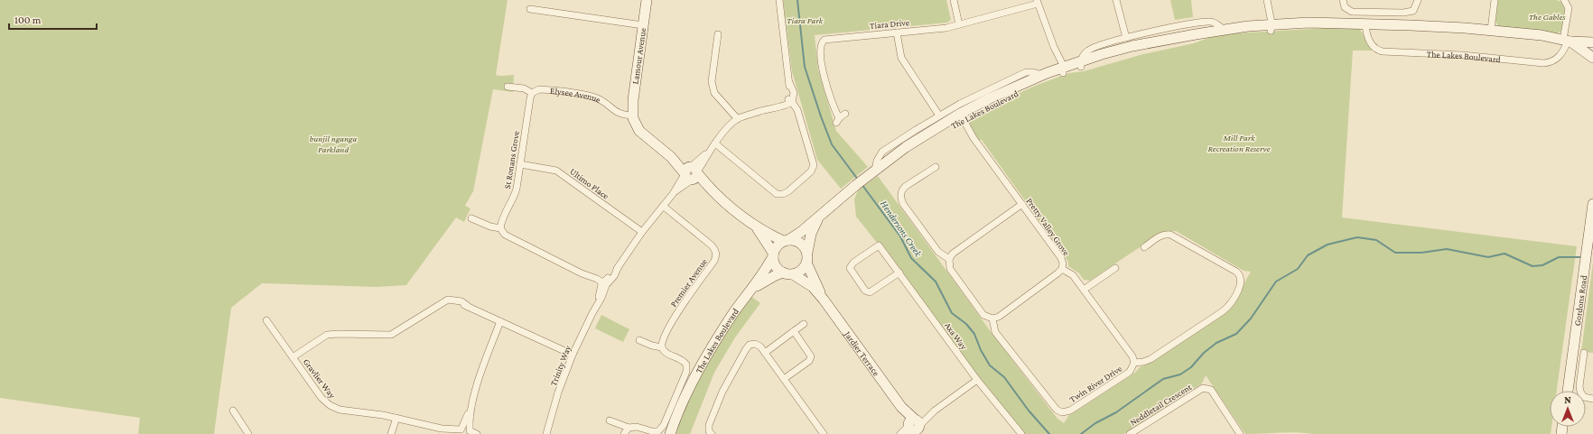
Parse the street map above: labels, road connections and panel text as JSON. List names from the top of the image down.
{
  "streets": {
    "street": [
      "Tiara Drive",
      "Lamour Avenue",
      "The Lakes Boulevard",
      "Elysee Avenue",
      "St Ronans Grove",
      "Ultimo Place",
      "Pretty Valley Grove",
      "Premier Avenue",
      "Gordons Road",
      "Axa Way",
      "Jardier Terrace",
      "Trinity Way",
      "Gravlier Way",
      "Twin River Drive",
      "Neddletail Crescent"
    ]
  },
  "crossings": [
    ["Lamour Avenue", "Elysee Avenue"],
    ["The Lakes Boulevard", "Pretty Valley Grove"],
    ["The Lakes Boulevard", "Jardier Terrace"],
    ["Elysee Avenue", "St Ronans Grove"],
    ["St Ronans Grove", "Ultimo Place"],
    ["Ultimo Place", "Trinity Way"],
    ["Pretty Valley Grove", "Twin River Drive"],
    ["Premier Avenue", "Trinity Way"]
  ],
  "water": ["Hendersons Creek"],
  "parks": [
    "The Gables",
    "Tiara Park",
    "Mill Park Recreation Reserve",
    "bunjil nganga Parkland"
  ],
  "scale_bar": "100 m",
  "north": "top"
}
